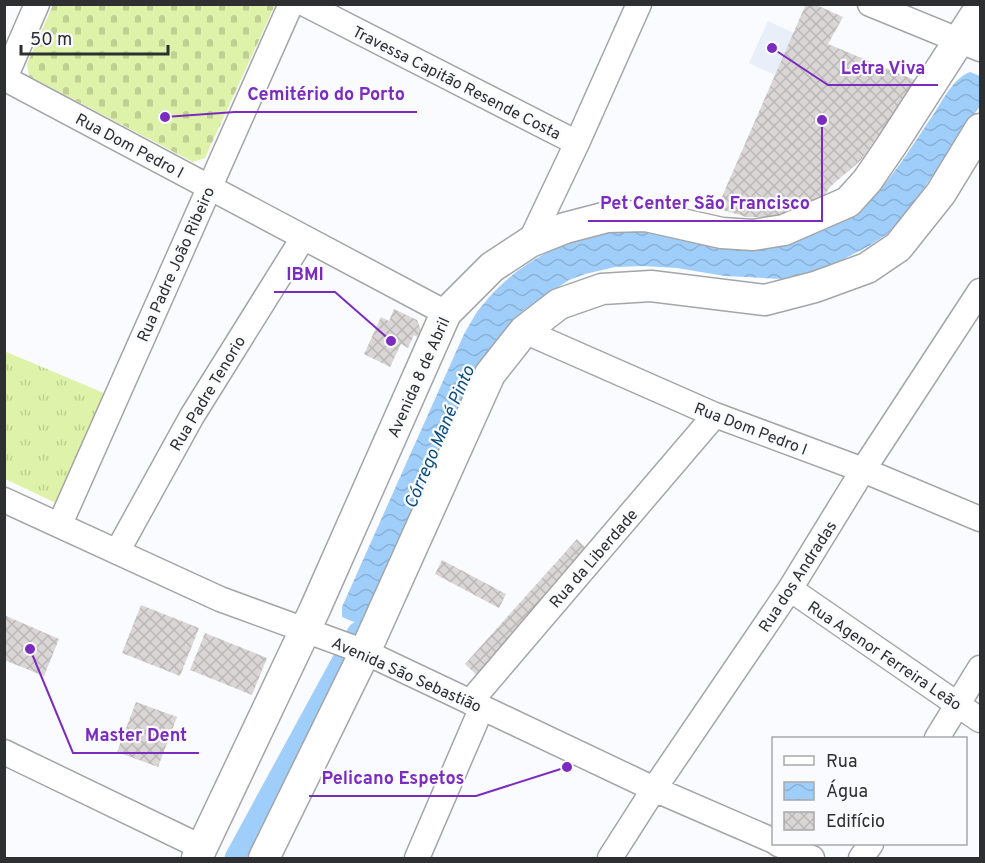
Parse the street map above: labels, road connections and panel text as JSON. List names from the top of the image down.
{
  "streets": {
    "main road": ["Avenida 8 de Abril"],
    "street": [
      "Travessa Capitão Resende Costa",
      "Rua Dom Pedro I",
      "Rua Padre João Ribeiro",
      "Rua Padre Tenorio",
      "Rua da Liberdade",
      "Rua dos Andradas",
      "Rua Agenor Ferreira Leão",
      "Avenida São Sebastião"
    ]
  },
  "crossings": [
    ["Rua Dom Pedro I", "Rua Padre João Ribeiro"],
    ["Rua Dom Pedro I", "Avenida 8 de Abril"],
    ["Rua Dom Pedro I", "Rua Padre Tenorio"],
    ["Rua Dom Pedro I", "Rua da Liberdade"],
    ["Rua Dom Pedro I", "Rua dos Andradas"],
    ["Rua Padre João Ribeiro", "Avenida São Sebastião"],
    ["Avenida 8 de Abril", "Avenida São Sebastião"],
    ["Rua Padre Tenorio", "Avenida São Sebastião"],
    ["Rua da Liberdade", "Avenida São Sebastião"],
    ["Rua dos Andradas", "Rua Agenor Ferreira Leão"],
    ["Rua dos Andradas", "Avenida São Sebastião"]
  ],
  "water": ["Córrego Mané Pinto"],
  "places": [
    "Letra Viva",
    "Cemitério do Porto",
    "Pet Center São Francisco",
    "IBMI",
    "Master Dent",
    "Pelicano Espetos"
  ],
  "legend": ["Rua", "Água", "Edifício"],
  "scale_bar": "50 m"
}
